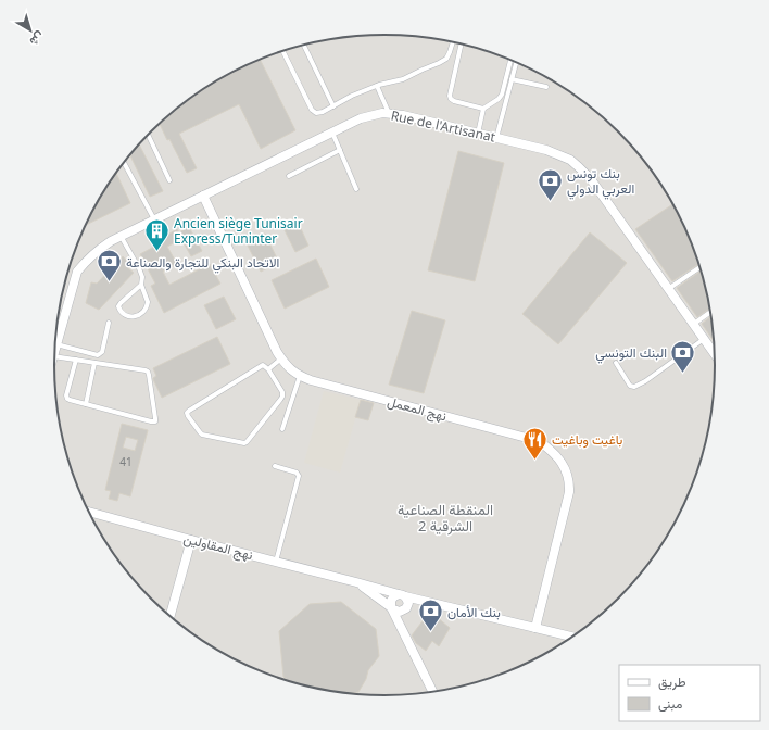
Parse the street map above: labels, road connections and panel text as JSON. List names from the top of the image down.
{
  "streets": {
    "street": ["Rue de l'Artisanat", "نهج المعمل", "نهج المقاولين"]
  },
  "crossings": [
    ["Rue de l'Artisanat", "نهج المعمل"],
    ["نهج المعمل", "نهج المقاولين"]
  ],
  "districts": ["المنقطة الصناعية الشرقية 2"],
  "places": {
    "bank": [
      "بنك تونس العربي الدولي",
      "الاتحاد البنكي للتجارة والصناعة",
      "البنك التونسي",
      "بنك الأمان"
    ],
    "building": ["Ancien siège Tunisair Express/Tuninter"],
    "restaurant": ["باغيت وباغيت"]
  },
  "house_numbers": ["41"],
  "legend": ["طريق", "مبنى"],
  "north": "bottom right"
}
